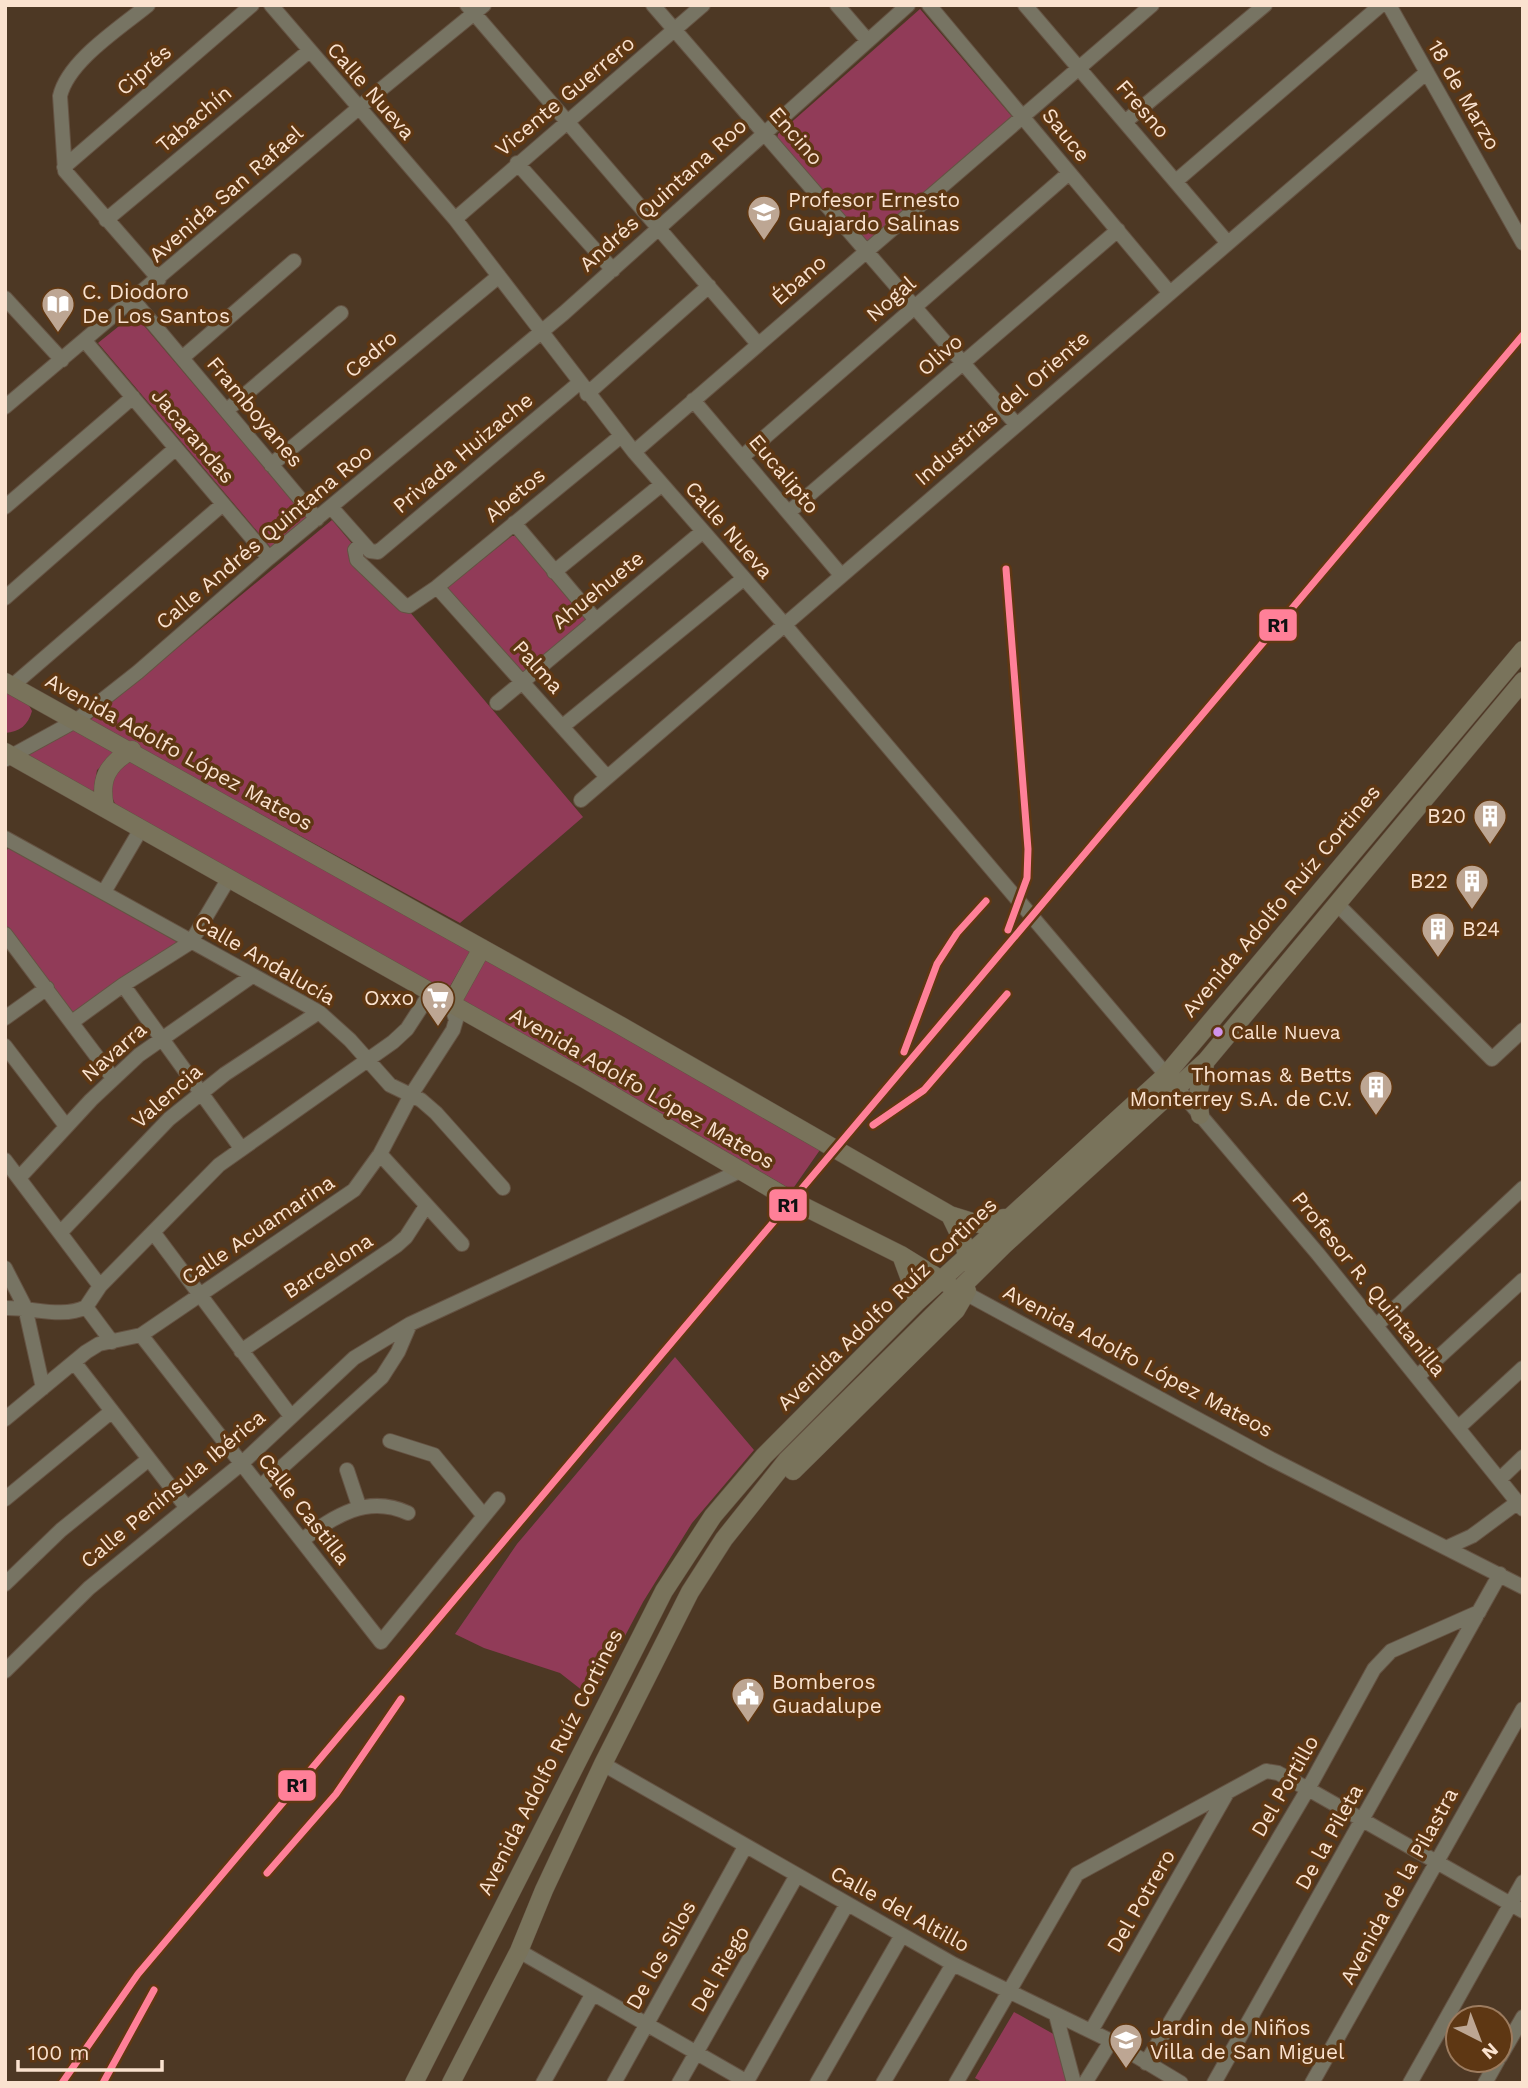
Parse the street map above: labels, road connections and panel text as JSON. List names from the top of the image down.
{
  "streets": {
    "main road": ["Avenida Adolfo López Mateos", "Avenida Adolfo Ruíz Cortines"],
    "street": [
      "Ciprés",
      "Calle Nueva",
      "18 de Marzo",
      "Vicente Guerrero",
      "Fresno",
      "Tabachín",
      "Sauce",
      "Encino",
      "Avenida San Rafael",
      "Andrés Quintana Roo",
      "Ébano",
      "Nogal",
      "Cedro",
      "Olivo",
      "Industrias del Oriente",
      "Framboyanes",
      "Jacarandas",
      "Privada Huizache",
      "Eucalipto",
      "Abetos",
      "Calle Andrés Quintana Roo",
      "Ahuehuete",
      "Palma",
      "Calle Andalucía",
      "Navarra",
      "Valencia",
      "Calle Acuamarina",
      "Barcelona",
      "Profesor R. Quintanilla",
      "Calle Península Ibérica",
      "Calle Castilla",
      "Del Portillo",
      "De la Pileta",
      "Avenida de la Pilastra",
      "Del Potrero",
      "Calle del Altillo",
      "De los Silos",
      "Del Riego"
    ]
  },
  "crossings": [
    ["Calle Nueva", "Vicente Guerrero"],
    ["Calle Nueva", "Tabachín"],
    ["Calle Nueva", "Avenida San Rafael"],
    ["Calle Nueva", "Andrés Quintana Roo"],
    ["Calle Nueva", "Ébano"],
    ["Calle Nueva", "Cedro"],
    ["Calle Nueva", "Industrias del Oriente"],
    ["Calle Nueva", "Privada Huizache"],
    ["Calle Nueva", "Abetos"],
    ["Calle Nueva", "Calle Andrés Quintana Roo"],
    ["Calle Nueva", "Ahuehuete"],
    ["Calle Nueva", "Avenida Adolfo Ruíz Cortines"],
    ["Calle Nueva", "Profesor R. Quintanilla"],
    ["18 de Marzo", "Industrias del Oriente"],
    ["Vicente Guerrero", "Encino"],
    ["Fresno", "Ébano"],
    ["Fresno", "Industrias del Oriente"],
    ["Sauce", "Ébano"],
    ["Sauce", "Nogal"],
    ["Sauce", "Olivo"],
    ["Sauce", "Industrias del Oriente"],
    ["Encino", "Andrés Quintana Roo"],
    ["Encino", "Ébano"],
    ["Encino", "Nogal"],
    ["Encino", "Olivo"],
    ["Encino", "Industrias del Oriente"],
    ["Avenida San Rafael", "Framboyanes"],
    ["Avenida San Rafael", "Jacarandas"],
    ["Andrés Quintana Roo", "Calle Andrés Quintana Roo"],
    ["Ébano", "Eucalipto"],
    ["Nogal", "Eucalipto"],
    ["Cedro", "Framboyanes"],
    ["Olivo", "Eucalipto"],
    ["Industrias del Oriente", "Eucalipto"],
    ["Industrias del Oriente", "Palma"],
    ["Framboyanes", "Calle Andrés Quintana Roo"],
    ["Jacarandas", "Calle Andrés Quintana Roo"],
    ["Privada Huizache", "Abetos"],
    ["Abetos", "Palma"],
    ["Calle Andrés Quintana Roo", "Avenida Adolfo López Mateos"],
    ["Ahuehuete", "Palma"],
    ["Avenida Adolfo López Mateos", "Avenida Adolfo Ruíz Cortines"],
    ["Avenida Adolfo López Mateos", "Calle Acuamarina"],
    ["Avenida Adolfo López Mateos", "Calle Península Ibérica"],
    ["Avenida Adolfo Ruíz Cortines", "Profesor R. Quintanilla"],
    ["Avenida Adolfo Ruíz Cortines", "Calle del Altillo"],
    ["Calle Andalucía", "Navarra"],
    ["Calle Andalucía", "Valencia"],
    ["Calle Andalucía", "Calle Acuamarina"],
    ["Calle Acuamarina", "Calle Castilla"],
    ["Calle Península Ibérica", "Calle Castilla"],
    ["Del Portillo", "De la Pileta"],
    ["Del Portillo", "Calle del Altillo"],
    ["Del Potrero", "Calle del Altillo"],
    ["Calle del Altillo", "De los Silos"],
    ["Calle del Altillo", "Del Riego"]
  ],
  "places": {
    "school or university": ["Profesor Ernesto Guajardo Salinas", "Jardin de Niños Villa de San Miguel"],
    "library": ["C. Diodoro De Los Santos"],
    "building": [
      "B20",
      "B22",
      "B24",
      "Thomas & Betts Monterrey S.A. de C.V."
    ],
    "supermarket": ["Oxxo"],
    "other": ["Calle Nueva"],
    "public building": ["Bomberos Guadalupe"]
  },
  "lines": ["transit line R1"],
  "scale_bar": "100 m",
  "north": "bottom right"
}
